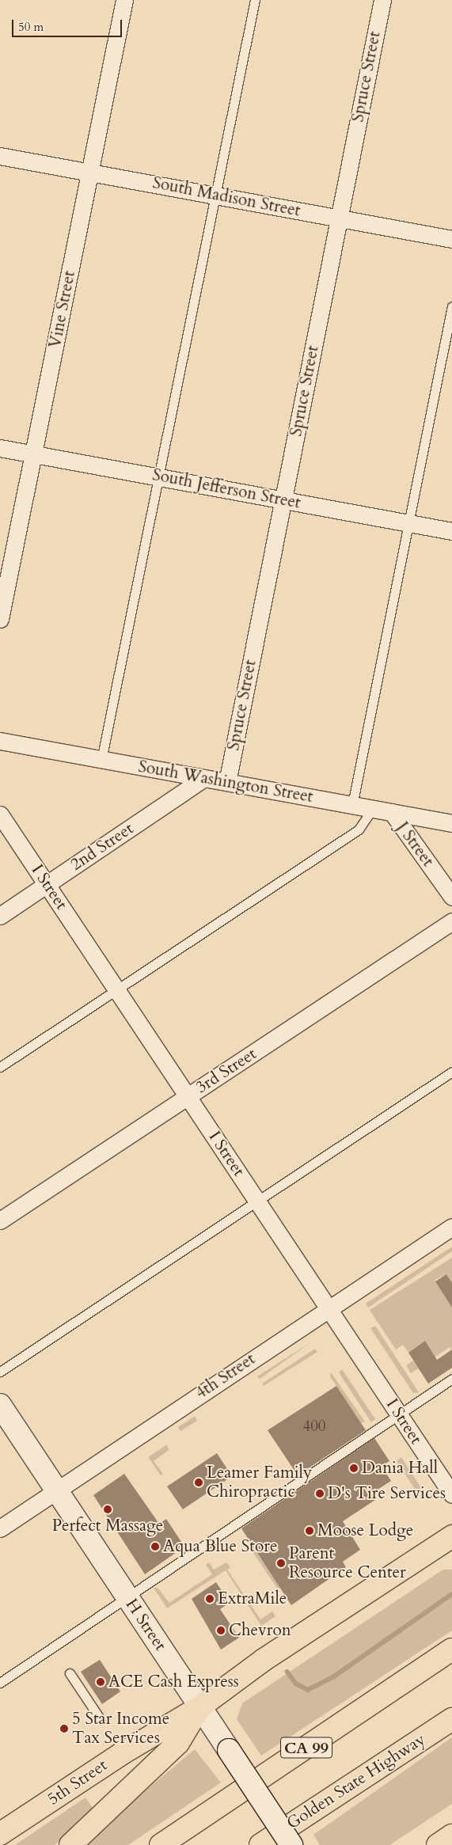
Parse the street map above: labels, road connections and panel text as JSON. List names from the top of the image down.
{
  "streets": {
    "main road": [
      "H Street",
      "CA 99",
      "Golden State Highway",
      "5th Street"
    ],
    "street": [
      "Spruce Street",
      "South Madison Street",
      "Vine Street",
      "South Jefferson Street",
      "South Washington Street",
      "J Street",
      "2nd Street",
      "I Street",
      "3rd Street",
      "4th Street"
    ]
  },
  "crossings": [
    ["Spruce Street", "South Madison Street"],
    ["Spruce Street", "South Jefferson Street"],
    ["Spruce Street", "South Washington Street"],
    ["South Madison Street", "Vine Street"],
    ["Vine Street", "South Jefferson Street"],
    ["South Washington Street", "J Street"],
    ["South Washington Street", "2nd Street"],
    ["2nd Street", "I Street"],
    ["I Street", "3rd Street"],
    ["I Street", "4th Street"],
    ["4th Street", "H Street"],
    ["H Street", "5th Street"]
  ],
  "places": [
    "Dania Hall",
    "Leamer Family Chiropractic",
    "D's Tire Services",
    "Perfect Massage",
    "Moose Lodge",
    "Aqua Blue Store",
    "Parent Resource Center",
    "ExtraMile",
    "Chevron",
    "ACE Cash Express",
    "5 Star Income Tax Services"
  ],
  "house_numbers": ["400"],
  "scale_bar": "50 m"
}
